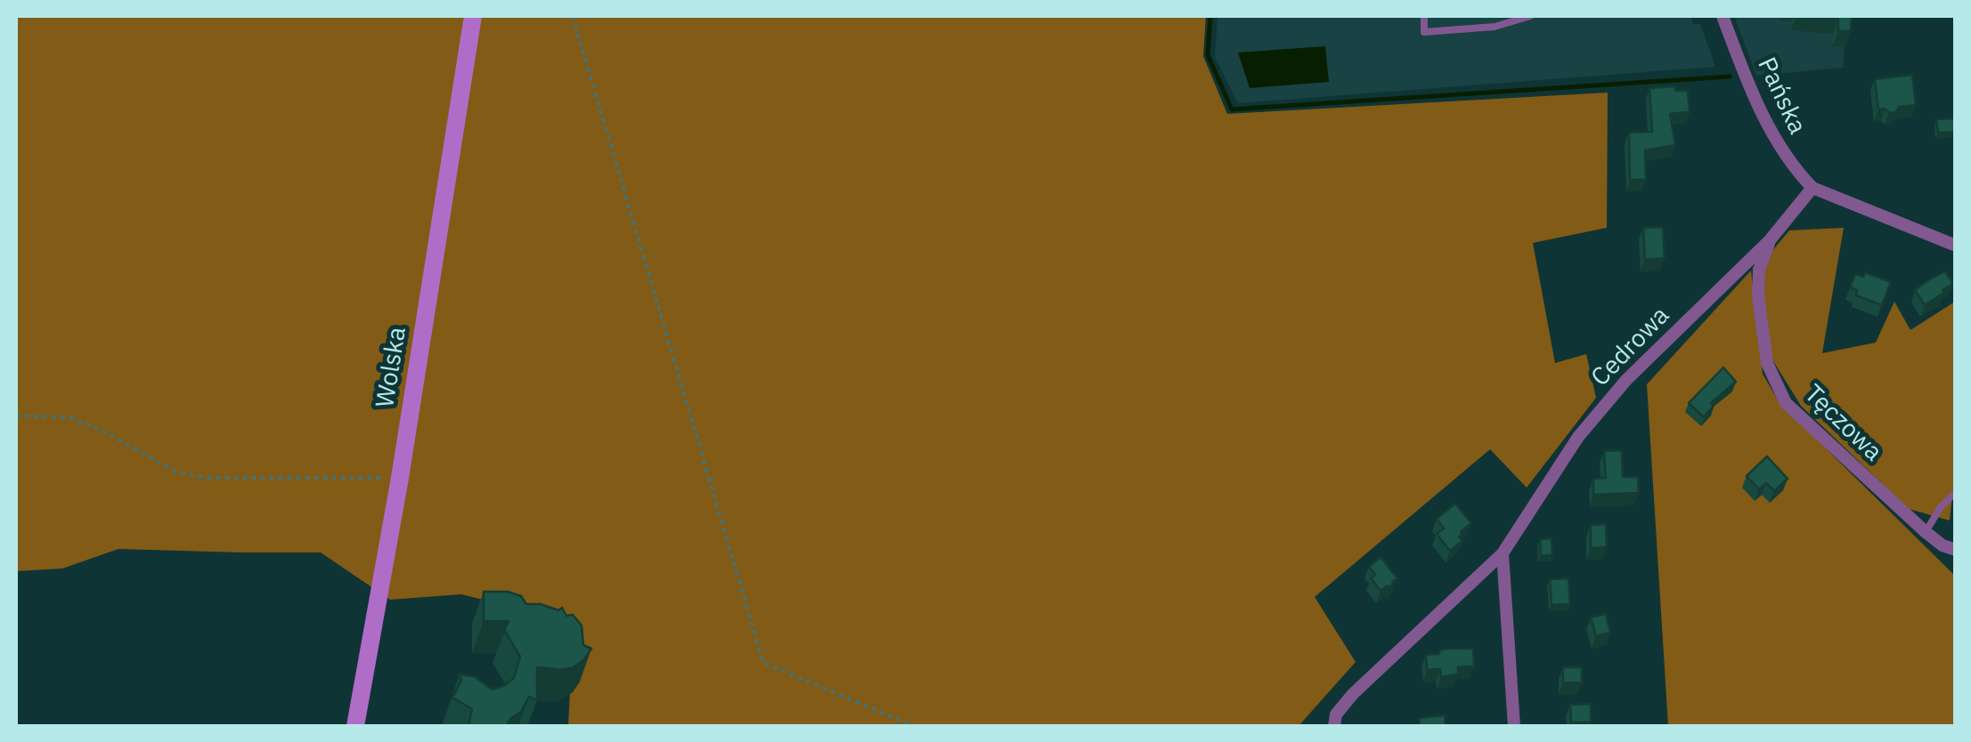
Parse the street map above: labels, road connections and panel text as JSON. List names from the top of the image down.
{
  "streets": {
    "street": [
      "Pańska",
      "Cedrowa",
      "Wolska",
      "Tęczowa"
    ]
  },
  "crossings": [
    ["Pańska", "Cedrowa"],
    ["Cedrowa", "Tęczowa"]
  ]
}
